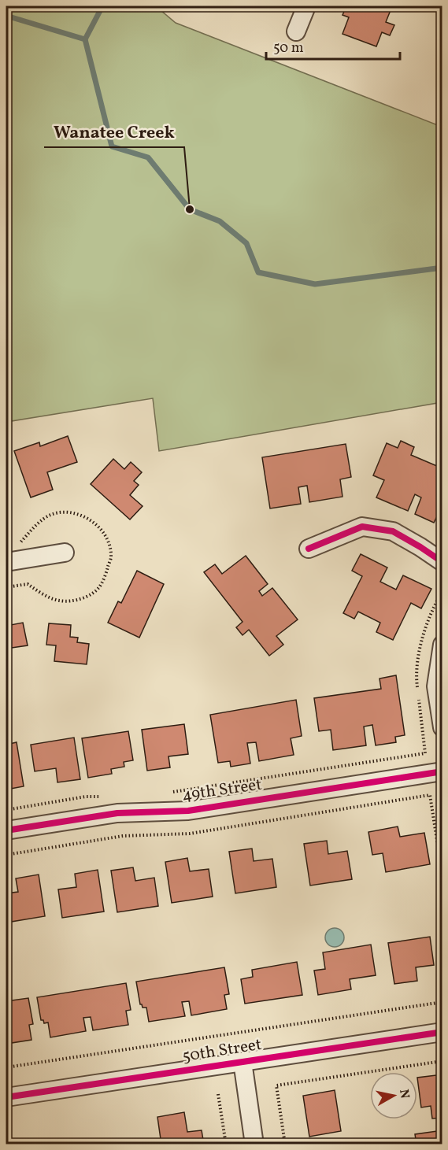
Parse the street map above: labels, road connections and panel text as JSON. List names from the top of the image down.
{
  "streets": {
    "street": ["49th Street", "50th Street"]
  },
  "places": ["Wanatee Creek"],
  "scale_bar": "50 m",
  "north": "right"
}
